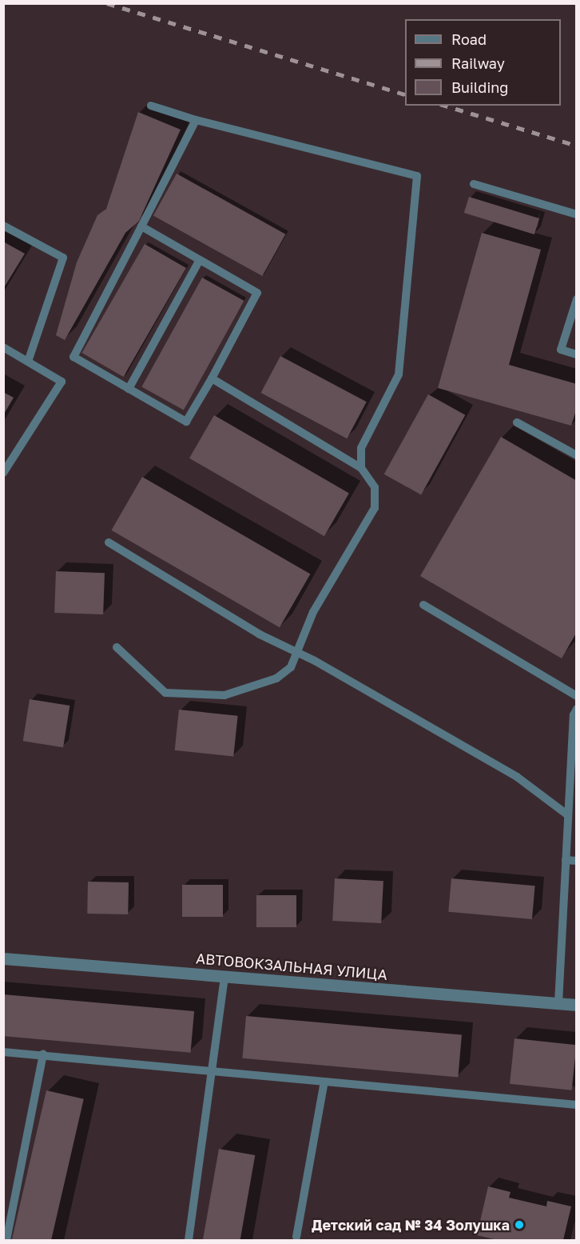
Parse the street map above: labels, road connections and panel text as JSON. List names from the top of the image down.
{
  "streets": {
    "street": ["АВТОВОКЗАЛЬНАЯ УЛИЦА"]
  },
  "places": ["Детский сад № 34 Золушка"],
  "legend": ["Road", "Railway", "Building"]
}
